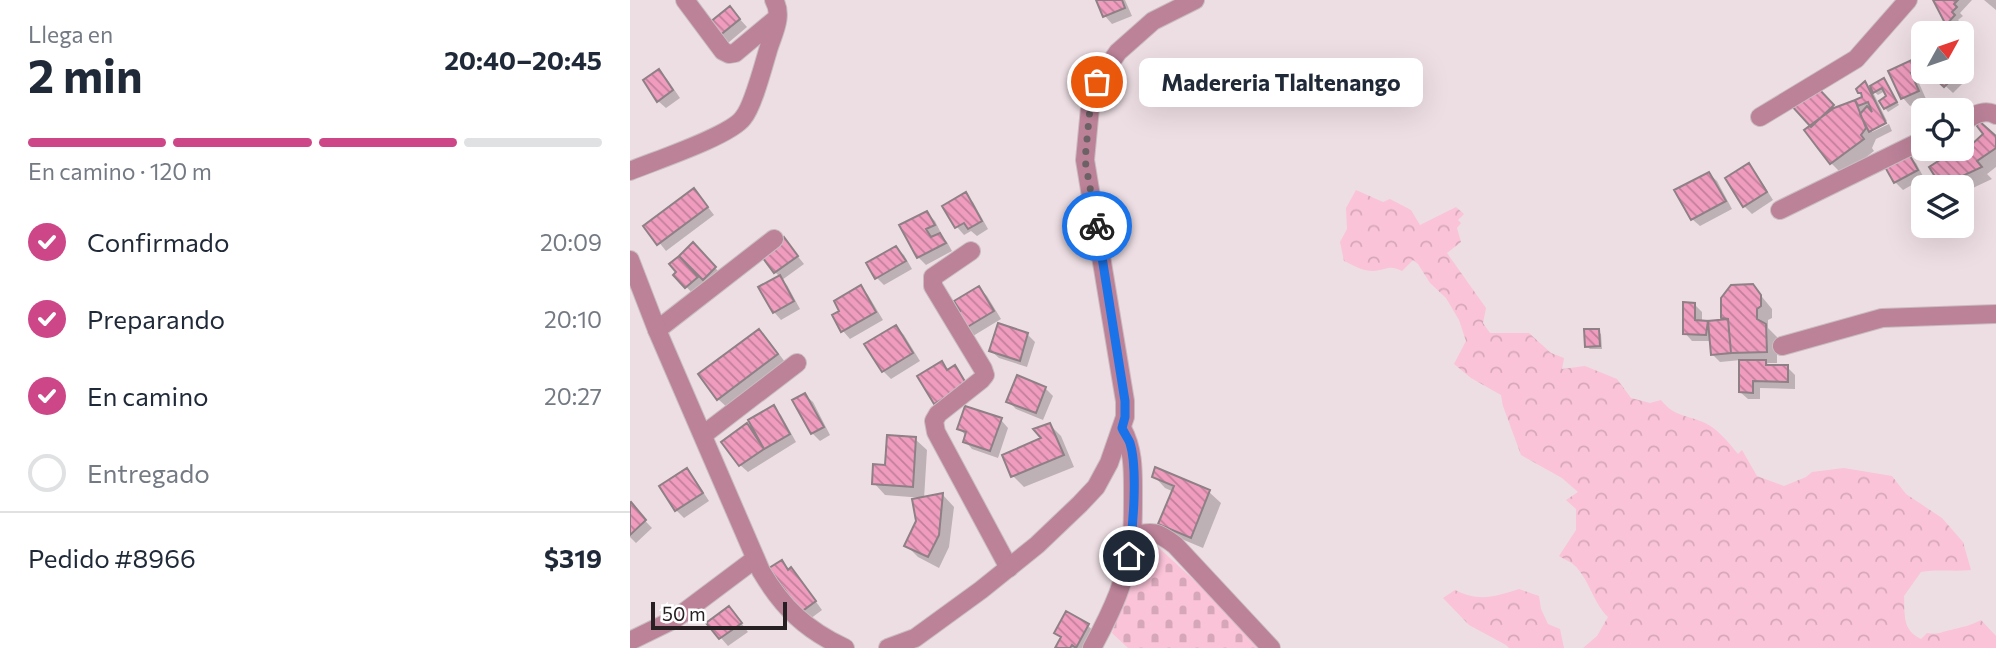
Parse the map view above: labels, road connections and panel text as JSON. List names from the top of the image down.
{
  "places": ["Madereria Tlaltenango"],
  "scale_bar": "50 m",
  "north": "top right",
  "page": {
    "heading": ["2 min", "Llega en", "20:40–20:45"],
    "panel": ["Pedido #8966", "$319"],
    "bubble": "Madereria Tlaltenango",
    "bar": "En camino · 120 m",
    "list": [
      ["Confirmado", "20:09"],
      ["Preparando", "20:10"],
      ["En camino", "20:27"],
      "Entregado"
    ],
    "scale": "50 m"
  }
}
